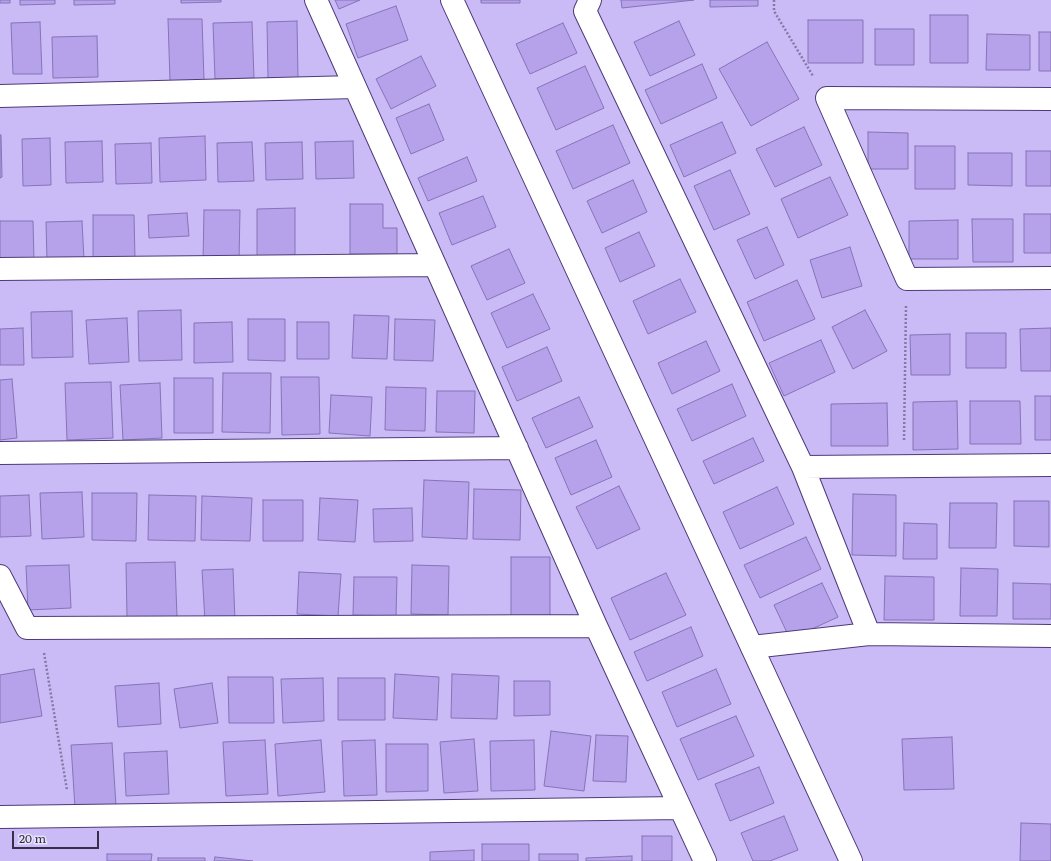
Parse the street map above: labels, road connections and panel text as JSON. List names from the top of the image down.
{
  "scale_bar": "20 m"
}
